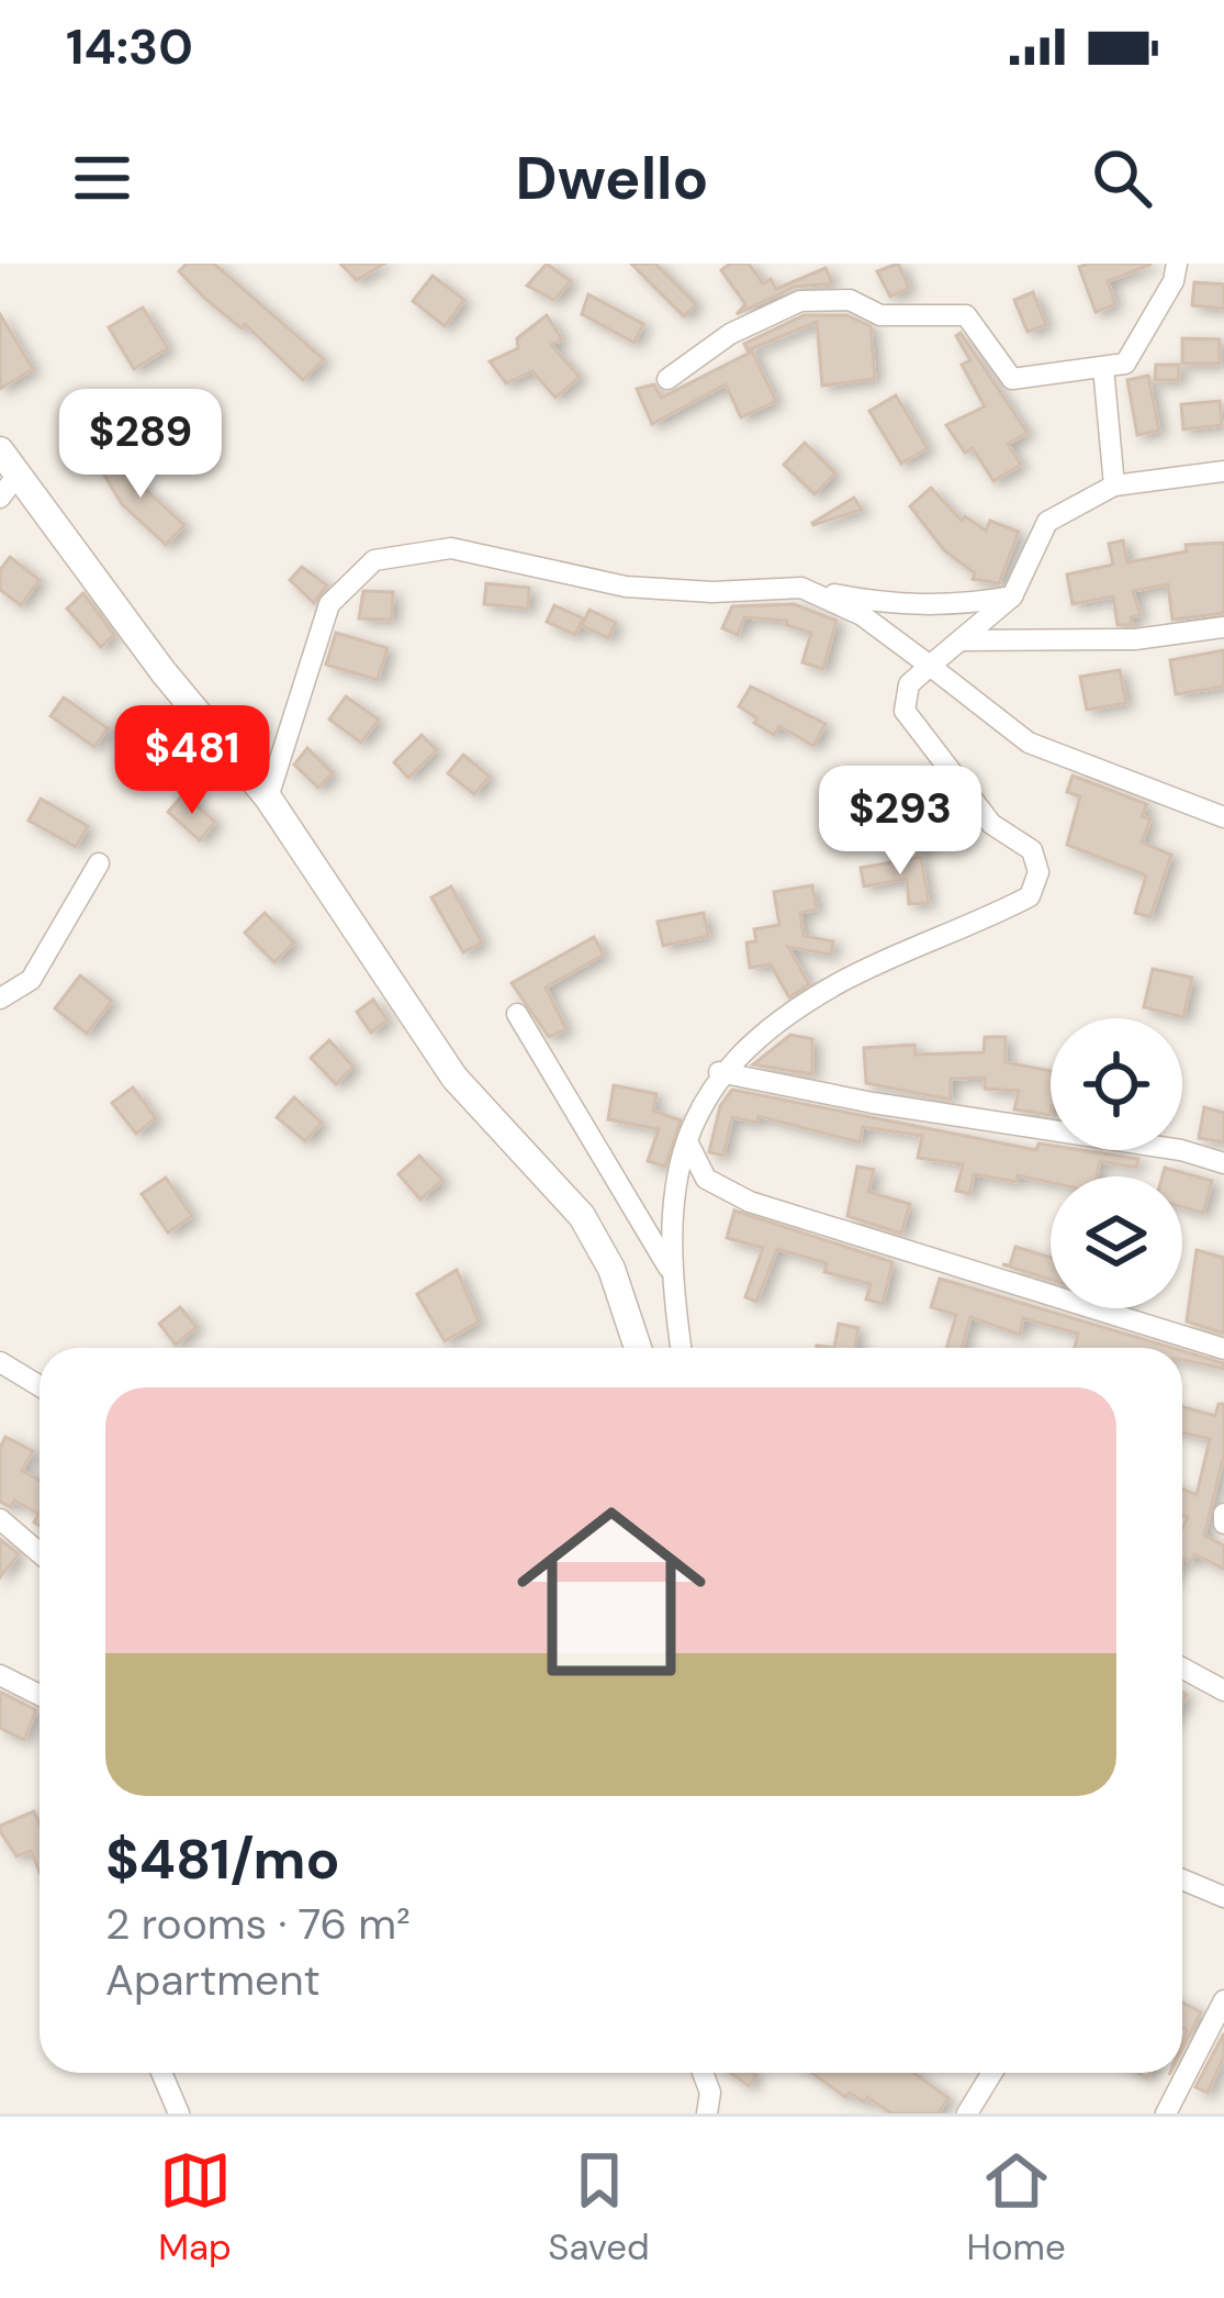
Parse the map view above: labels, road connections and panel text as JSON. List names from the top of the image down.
{
  "page": {
    "status": "14:30",
    "header": "Dwello",
    "price": ["$289", "$481", "$293"],
    "list": [
      {
        "name": "$481/mo",
        "note": "2 rooms · 76 m² · Apartment"
      }
    ],
    "tabs": ["Map", "Saved", "Home"]
  }
}
